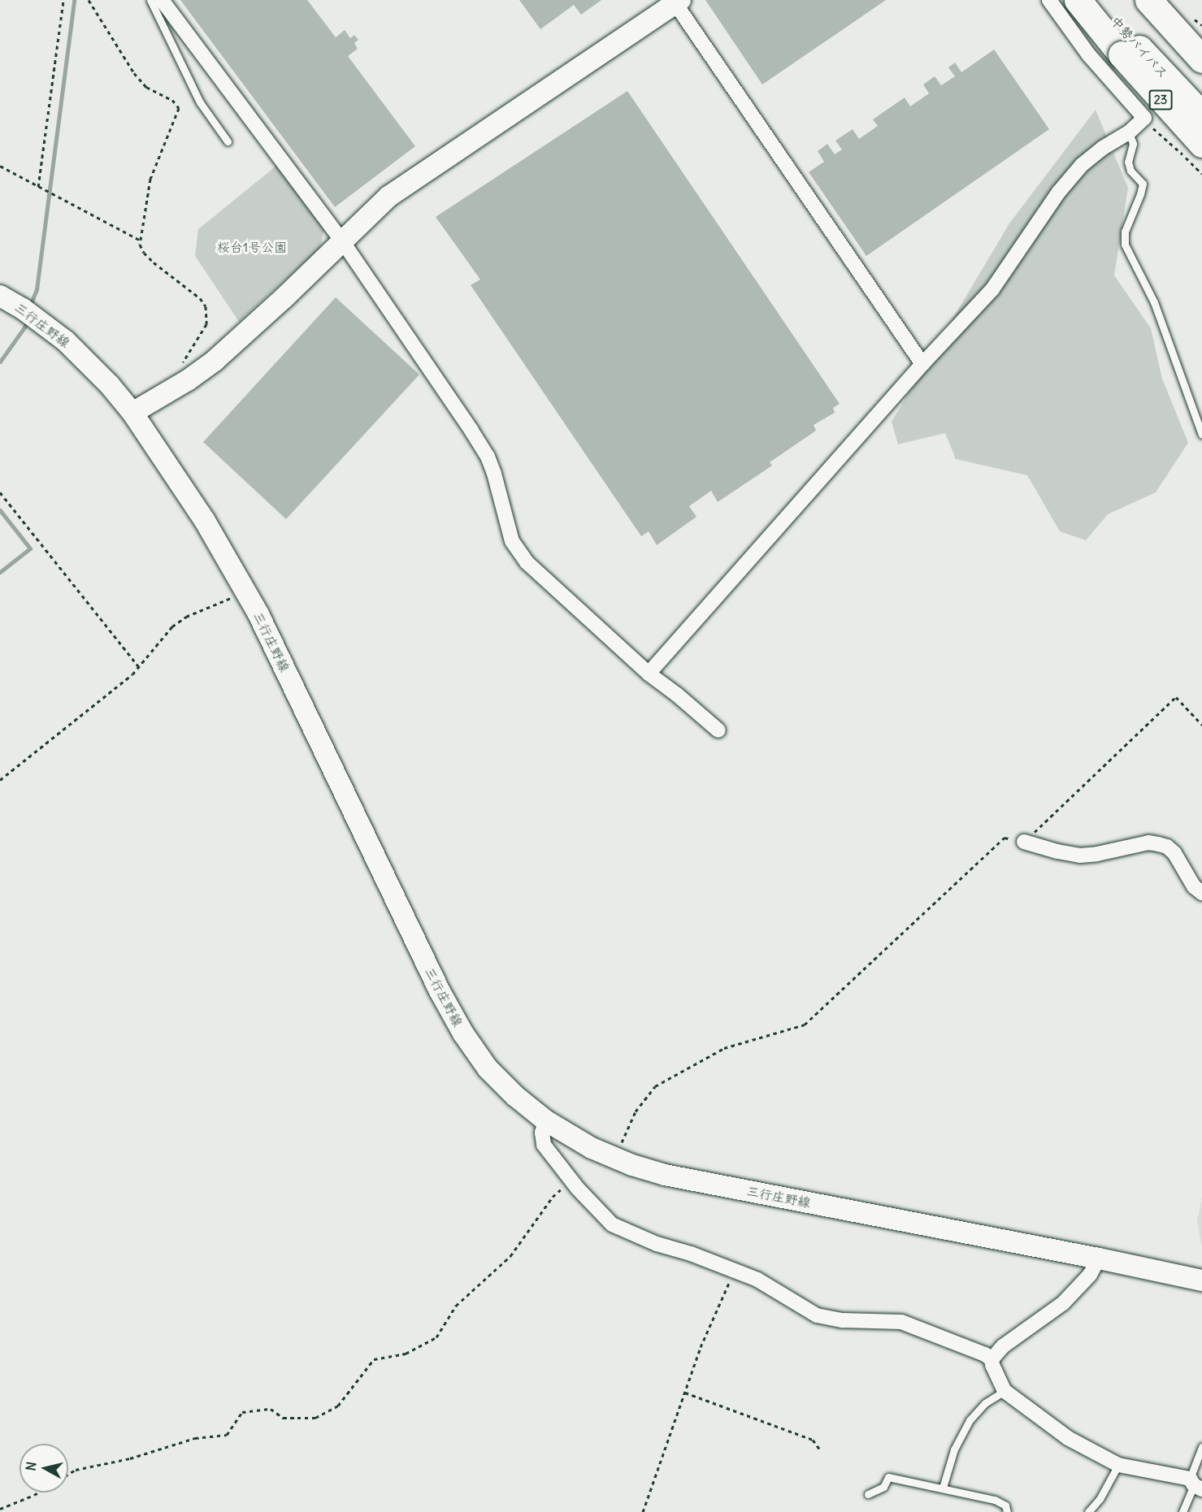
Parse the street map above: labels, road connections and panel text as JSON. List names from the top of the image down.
{
  "streets": {
    "highway": ["中勢バイパス", "23"],
    "main road": ["三行庄野線"]
  },
  "crossings": [
    ["中勢バイパス", "23"]
  ],
  "parks": ["桜台1号公園"],
  "north": "left"
}
